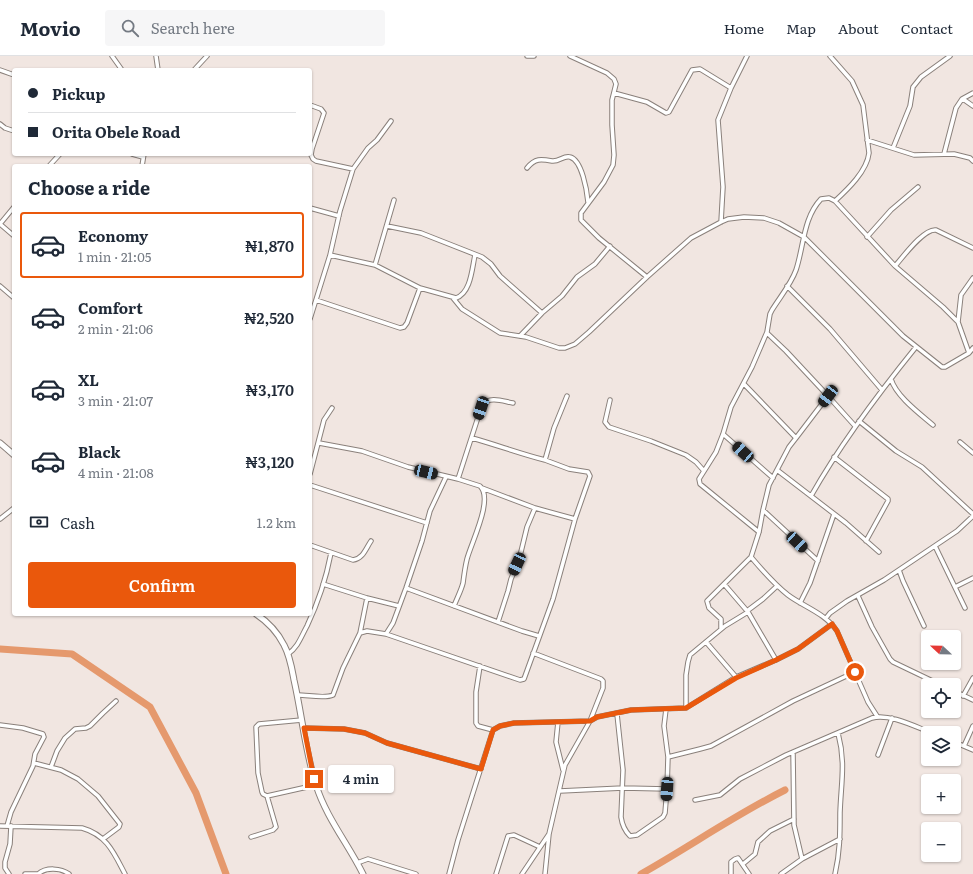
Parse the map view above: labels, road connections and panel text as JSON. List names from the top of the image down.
{
  "north": "left",
  "page": {
    "header": "Movio",
    "search": "Search here",
    "nav": [
      "Home",
      "Map",
      "About",
      "Contact"
    ],
    "banner": ["Pickup", "Orita Obele Road"],
    "heading": "Choose a ride",
    "list": [
      {
        "name": "Economy",
        "note": "1 min · 21:05",
        "value": "₦1,870"
      },
      {
        "name": "Comfort",
        "note": "2 min · 21:06",
        "value": "₦2,520"
      },
      {
        "name": "XL",
        "note": "3 min · 21:07",
        "value": "₦3,170"
      },
      {
        "name": "Black",
        "note": "4 min · 21:08",
        "value": "₦3,120"
      }
    ],
    "pay": ["Cash", "1.2 km"],
    "buttons": "Confirm",
    "map_buttons": ["+", "−"],
    "bubble": "4 min"
  }
}
